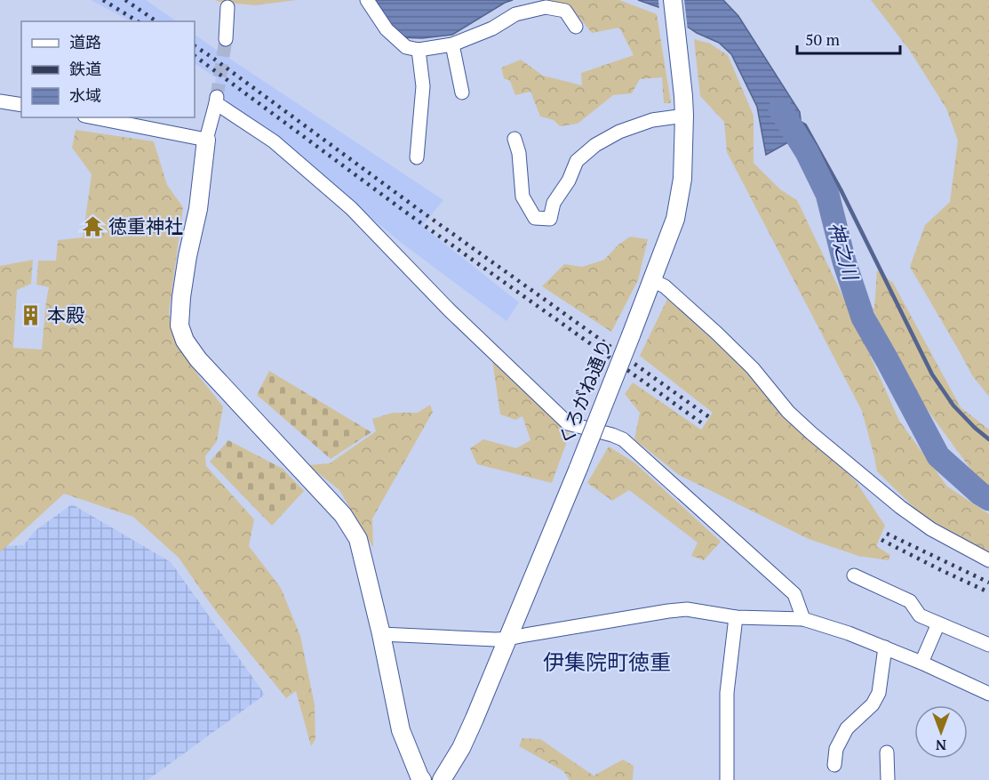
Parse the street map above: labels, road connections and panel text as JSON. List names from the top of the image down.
{
  "streets": {
    "street": ["くろがね通り"]
  },
  "districts": ["伊集院町徳重"],
  "water": ["神之川"],
  "places": {
    "temple": ["徳重神社"],
    "building": ["本殿"]
  },
  "legend": ["道路", "鉄道", "水域"],
  "scale_bar": "50 m",
  "north": "bottom"
}
